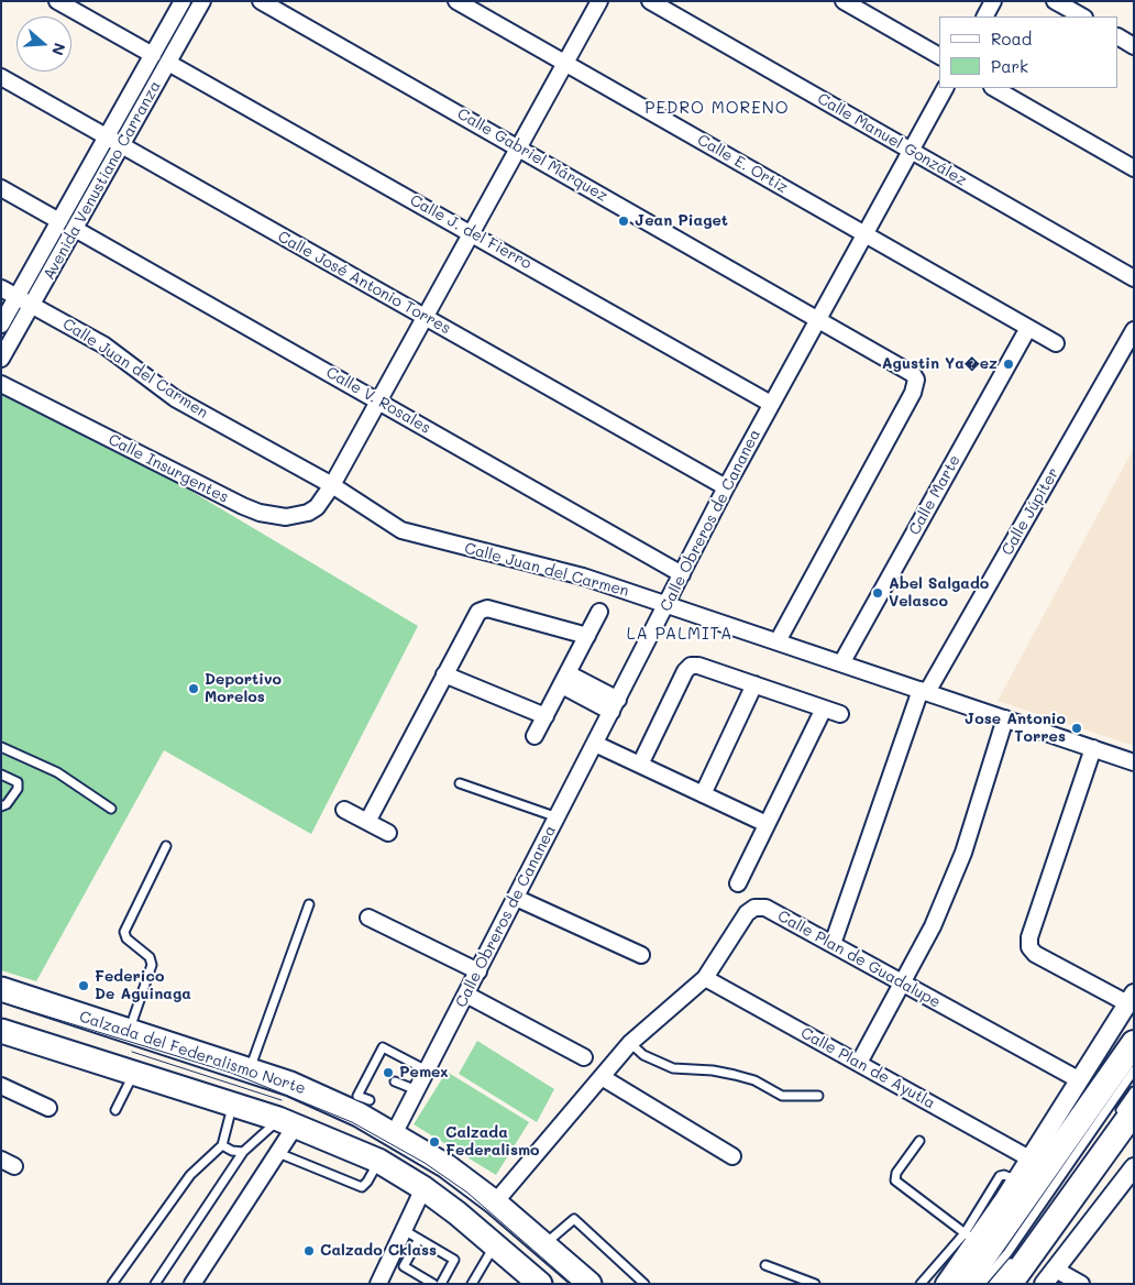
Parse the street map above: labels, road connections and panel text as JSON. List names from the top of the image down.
{
  "streets": {
    "main road": ["Calzada del Federalismo Norte"],
    "street": [
      "Calle Manuel González",
      "Calle Gabriel Márquez",
      "Calle E. Ortiz",
      "Avenida Venustiano Carranza",
      "Calle J. del Fierro",
      "Calle José Antonio Torres",
      "Calle Juan del Carmen",
      "Calle V. Rosales",
      "Calle Insurgentes",
      "Calle Marte",
      "Calle Júpiter",
      "Calle Obreros de Cananea",
      "Calle Plan de Guadalupe",
      "Calle Plan de Ayutla"
    ]
  },
  "crossings": [
    ["Calle Manuel González", "Calle Obreros de Cananea"],
    ["Calle Gabriel Márquez", "Calle Juan del Carmen"],
    ["Calle Gabriel Márquez", "Calle Insurgentes"],
    ["Calle Gabriel Márquez", "Calle Obreros de Cananea"],
    ["Calle E. Ortiz", "Calle Insurgentes"],
    ["Calle E. Ortiz", "Calle Marte"],
    ["Calle E. Ortiz", "Calle Obreros de Cananea"],
    ["Avenida Venustiano Carranza", "Calle J. del Fierro"],
    ["Avenida Venustiano Carranza", "Calle José Antonio Torres"],
    ["Avenida Venustiano Carranza", "Calle Juan del Carmen"],
    ["Avenida Venustiano Carranza", "Calle V. Rosales"],
    ["Calle J. del Fierro", "Calle Insurgentes"],
    ["Calle J. del Fierro", "Calle Obreros de Cananea"],
    ["Calle José Antonio Torres", "Calle Insurgentes"],
    ["Calle José Antonio Torres", "Calle Obreros de Cananea"],
    ["Calle Juan del Carmen", "Calle Insurgentes"],
    ["Calle Juan del Carmen", "Calle Marte"],
    ["Calle Juan del Carmen", "Calle Júpiter"],
    ["Calle Juan del Carmen", "Calle Obreros de Cananea"],
    ["Calle V. Rosales", "Calle Insurgentes"],
    ["Calle V. Rosales", "Calle Obreros de Cananea"],
    ["Calle Júpiter", "Calle Plan de Guadalupe"],
    ["Calle Obreros de Cananea", "Calzada del Federalismo Norte"],
    ["Calle Plan de Guadalupe", "Calzada del Federalismo Norte"],
    ["Calle Plan de Guadalupe", "Calle Plan de Ayutla"]
  ],
  "districts": ["PEDRO MORENO", "LA PALMITA"],
  "places": [
    "Jean Piaget",
    "Agustin Ya�ez",
    "Abel Salgado Velasco",
    "Deportivo Morelos",
    "Jose Antonio Torres",
    "Federico De Aguinaga",
    "Pemex",
    "Calzada Federalismo",
    "Calzado Cklass"
  ],
  "legend": ["Road", "Park"],
  "north": "right"
}
